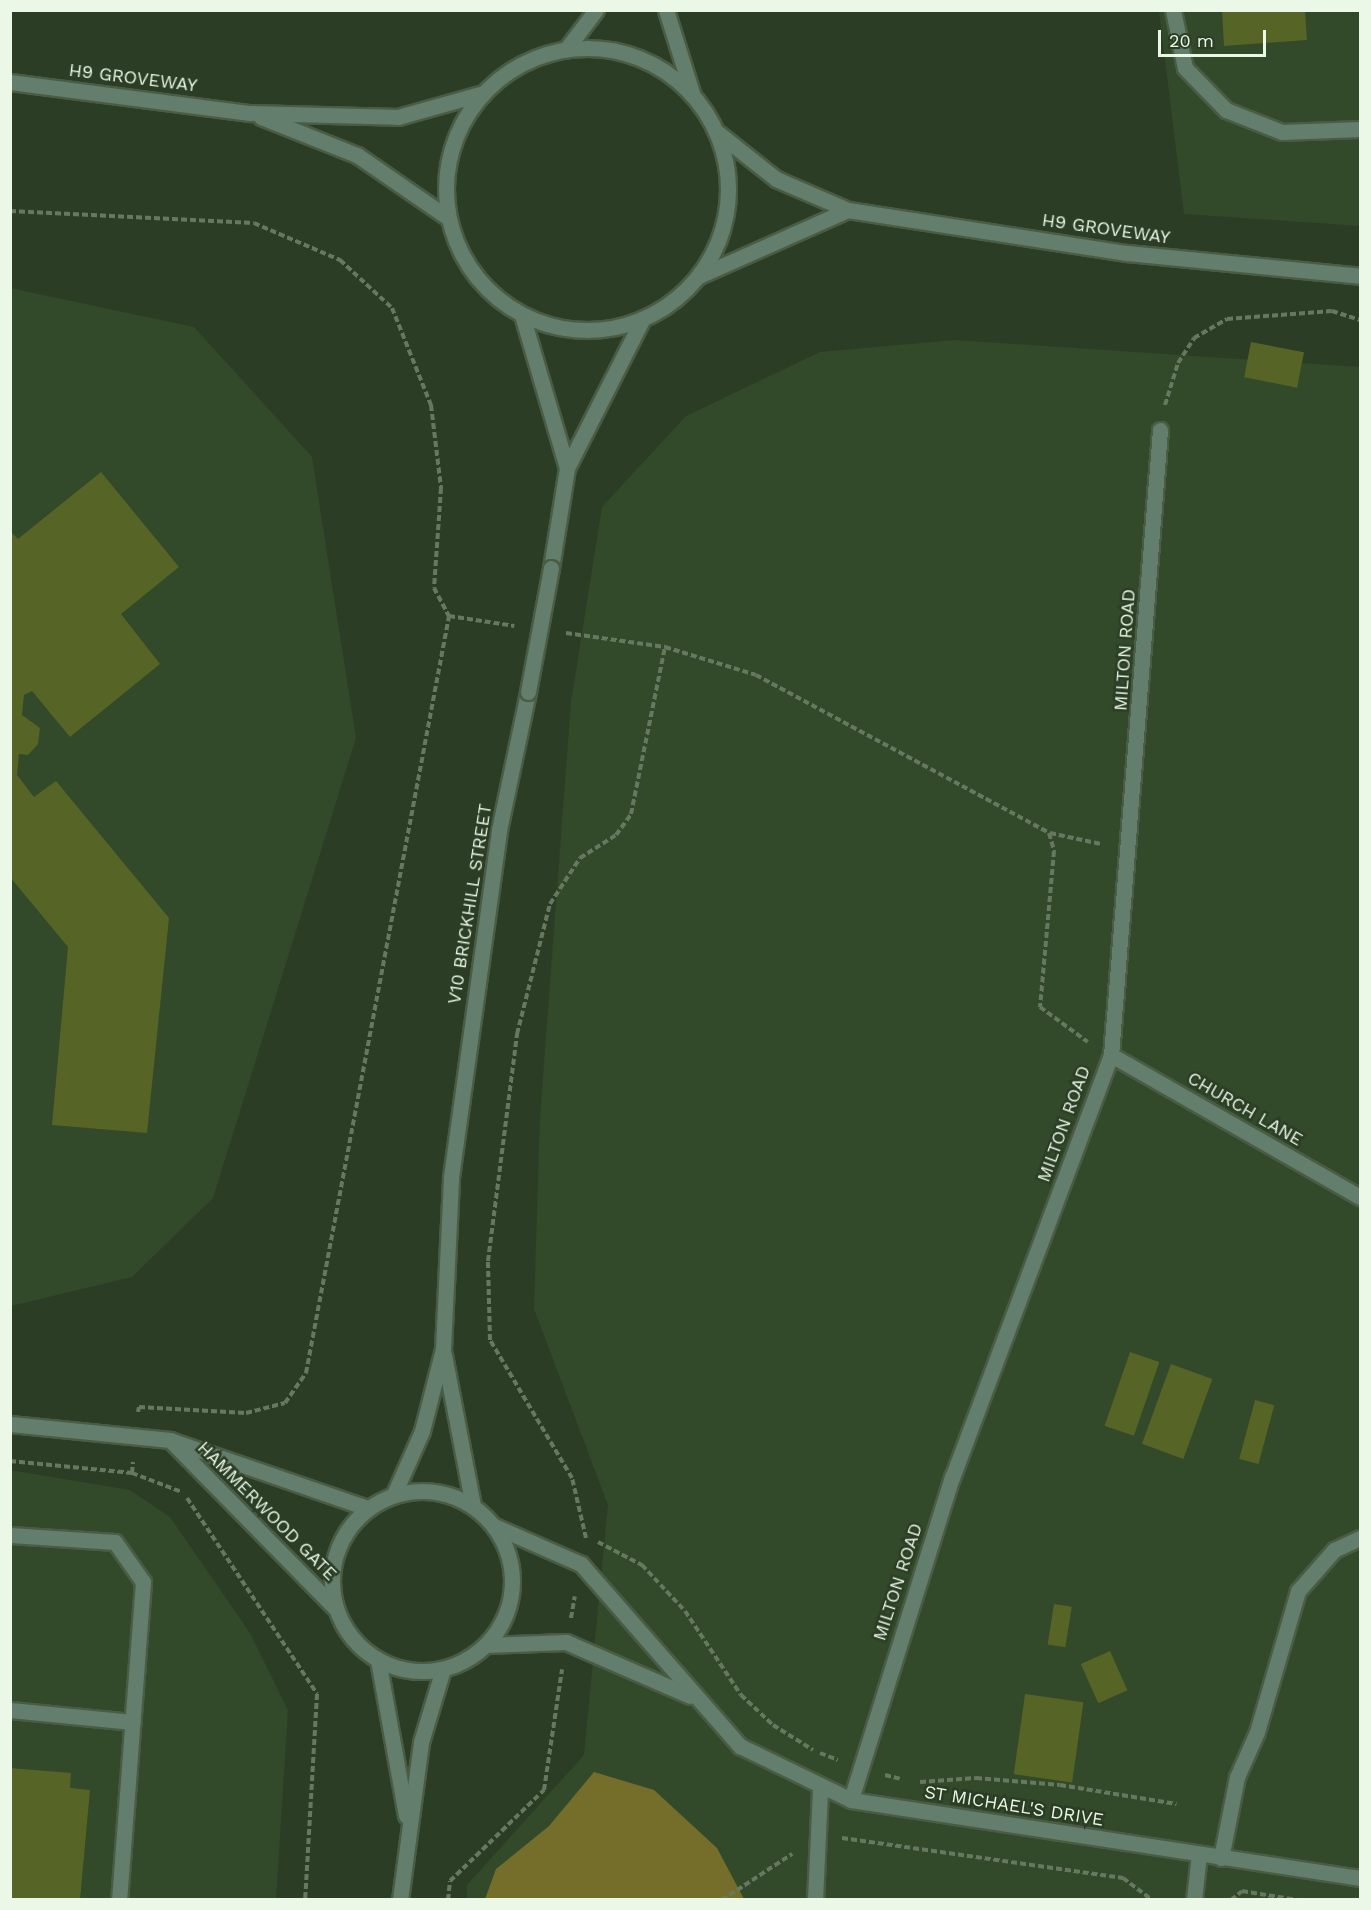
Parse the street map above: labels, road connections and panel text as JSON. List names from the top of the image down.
{
  "streets": {
    "street": [
      "H9 GROVEWAY",
      "MILTON ROAD",
      "V10 BRICKHILL STREET",
      "CHURCH LANE",
      "HAMMERWOOD GATE",
      "ST MICHAEL'S DRIVE"
    ]
  },
  "crossings": [
    ["MILTON ROAD", "CHURCH LANE"],
    ["MILTON ROAD", "ST MICHAEL'S DRIVE"],
    ["V10 BRICKHILL STREET", "HAMMERWOOD GATE"],
    ["V10 BRICKHILL STREET", "ST MICHAEL'S DRIVE"],
    ["HAMMERWOOD GATE", "ST MICHAEL'S DRIVE"]
  ],
  "scale_bar": "20 m"
}
